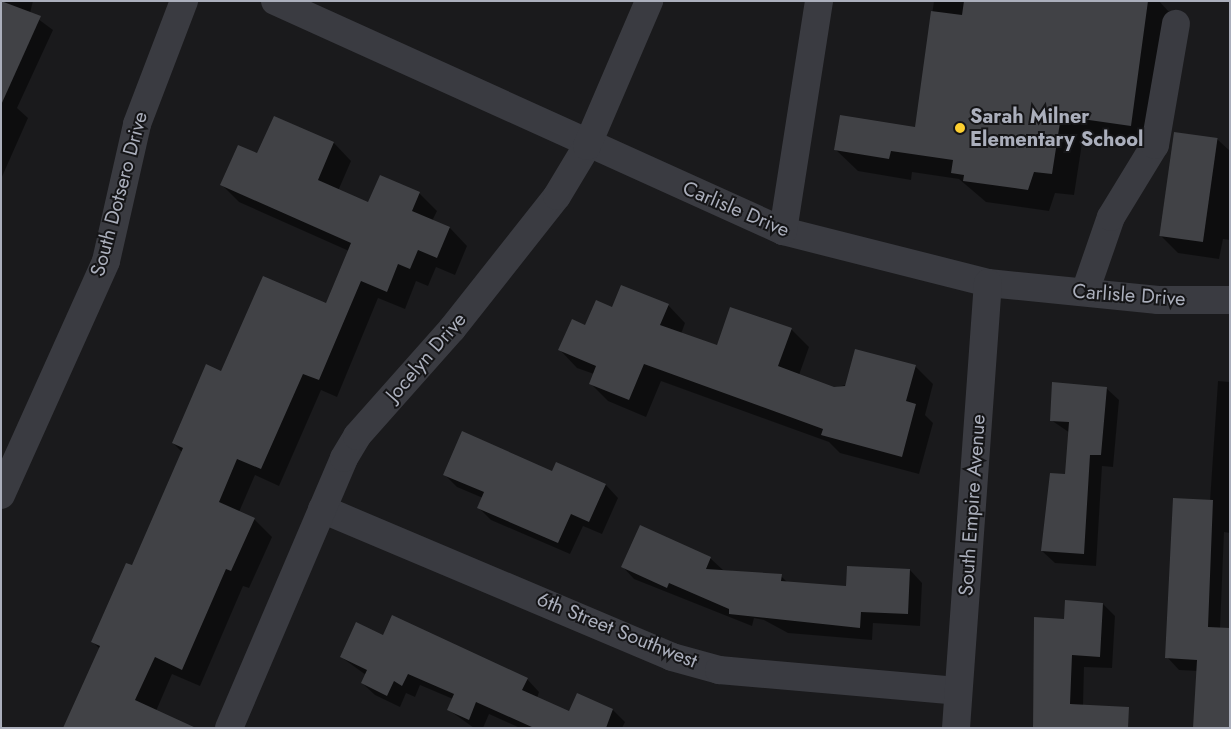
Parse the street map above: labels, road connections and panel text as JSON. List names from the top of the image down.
{
  "streets": {
    "street": [
      "South Dotsero Drive",
      "Carlisle Drive",
      "Jocelyn Drive",
      "South Empire Avenue",
      "6th Street Southwest"
    ]
  },
  "crossings": [
    ["Carlisle Drive", "Jocelyn Drive"],
    ["Carlisle Drive", "South Empire Avenue"],
    ["Jocelyn Drive", "6th Street Southwest"],
    ["South Empire Avenue", "6th Street Southwest"]
  ],
  "places": ["Sarah Milner Elementary School"]
}
